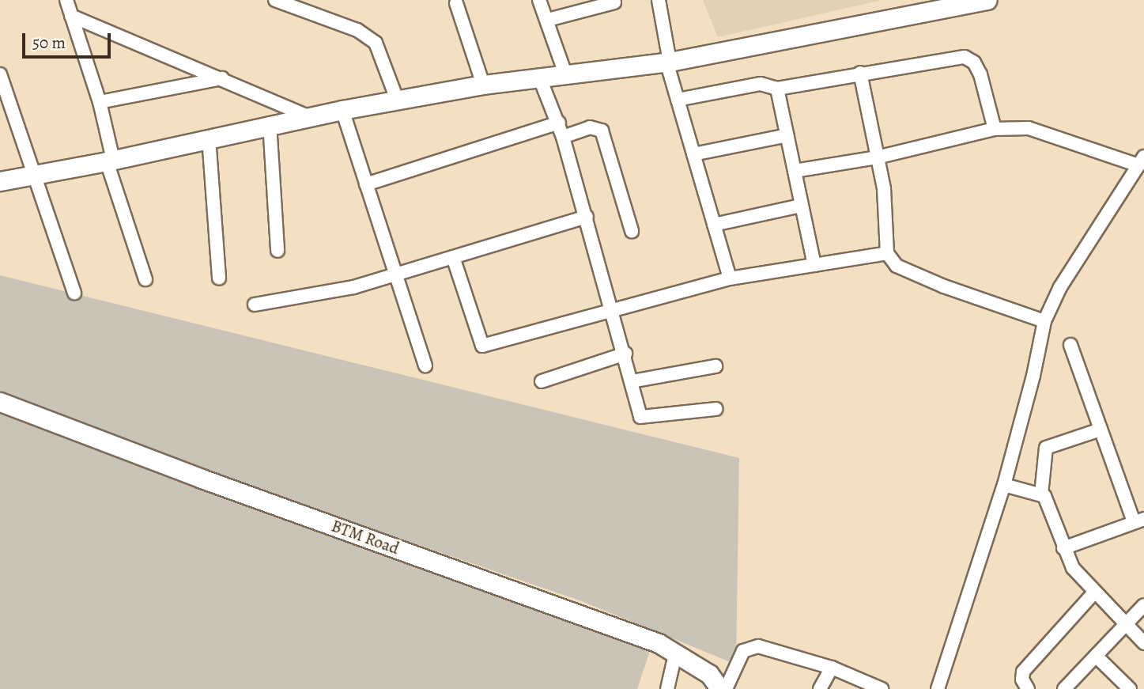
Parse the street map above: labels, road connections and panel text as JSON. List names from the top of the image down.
{
  "streets": {
    "street": ["BTM Road"]
  },
  "scale_bar": "50 m"
}
